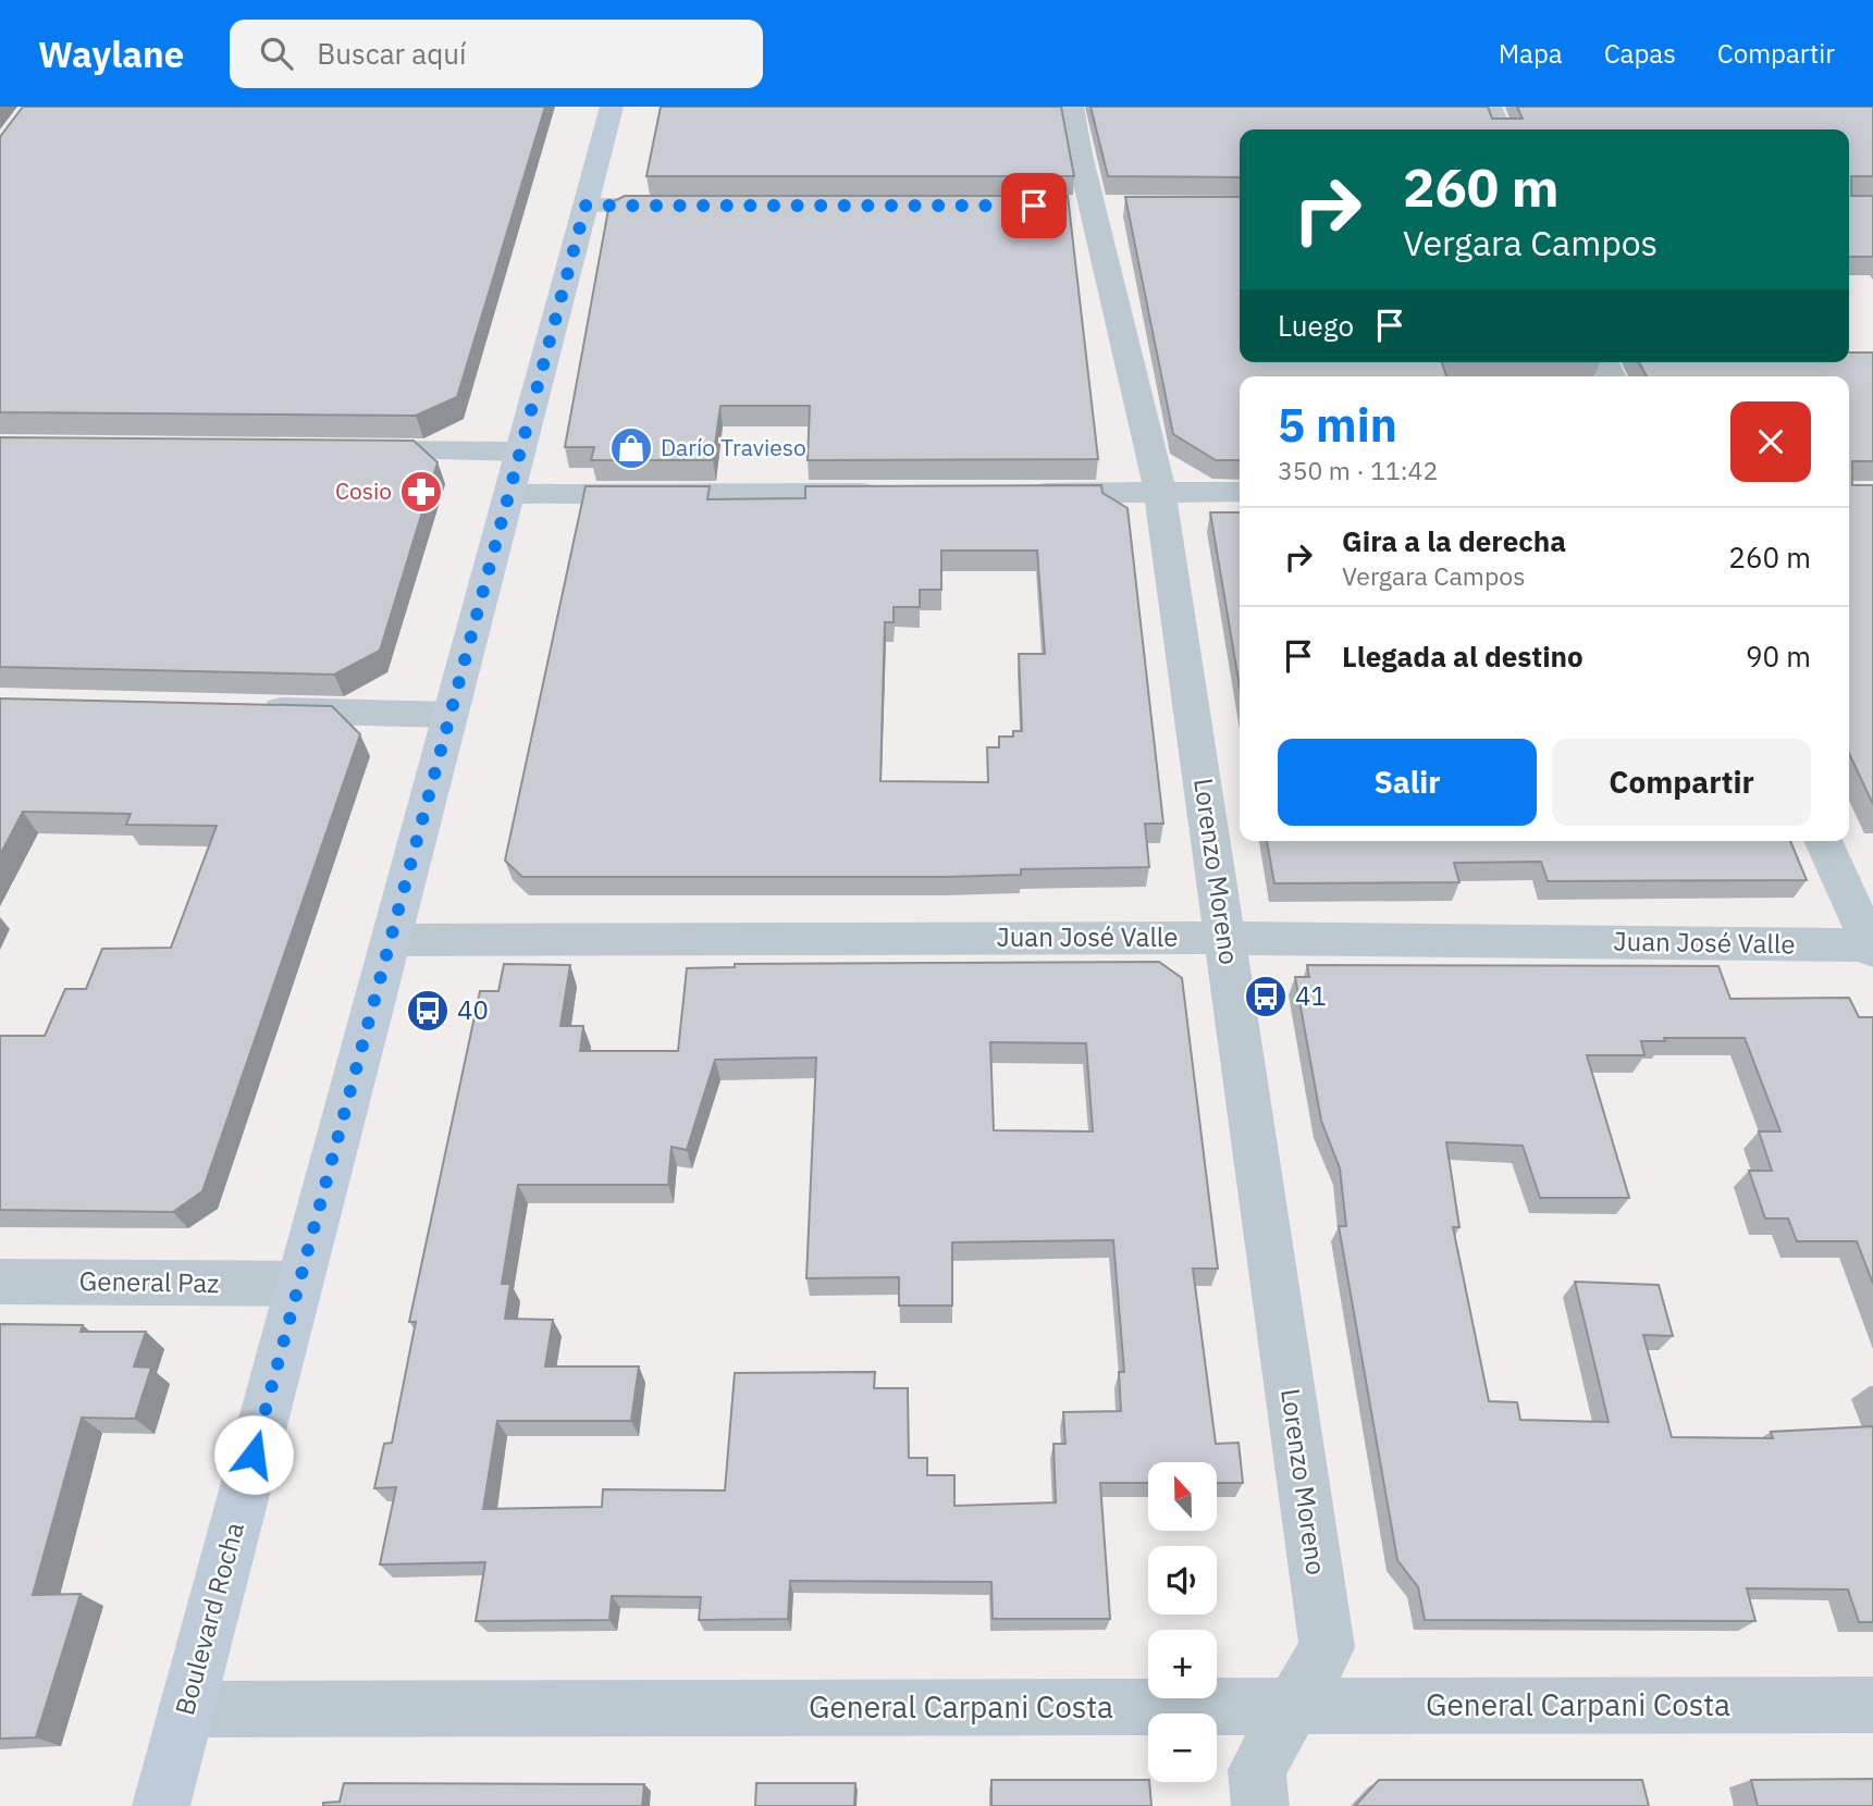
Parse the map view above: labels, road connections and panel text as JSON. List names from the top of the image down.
{
  "streets": {
    "main road": ["Boulevard Rocha"],
    "street": [
      "Lorenzo Moreno",
      "Juan José Valle",
      "General Paz",
      "General Carpani Costa"
    ]
  },
  "crossings": [
    ["Lorenzo Moreno", "Juan José Valle"],
    ["Lorenzo Moreno", "General Carpani Costa"],
    ["Juan José Valle", "Boulevard Rocha"],
    ["General Paz", "Boulevard Rocha"],
    ["Boulevard Rocha", "General Carpani Costa"]
  ],
  "places": {
    "shop": ["Darío Travieso"],
    "pharmacy": ["Cosio"],
    "bus stop": ["41", "40"]
  },
  "north": "top",
  "page": {
    "header": "Waylane",
    "search": "Buscar aquí",
    "nav": ["Mapa", "Capas", "Compartir"],
    "turn": ["260 m", "Vergara Campos"],
    "then": "Luego",
    "heading": ["5 min", "350 m · 11:42"],
    "list": [
      {
        "name": "Gira a la derecha",
        "note": "Vergara Campos",
        "value": "260 m"
      },
      {
        "name": "Llegada al destino",
        "value": "90 m"
      }
    ],
    "buttons": ["Salir", "Compartir"],
    "map_buttons": ["+", "−"]
  }
}
